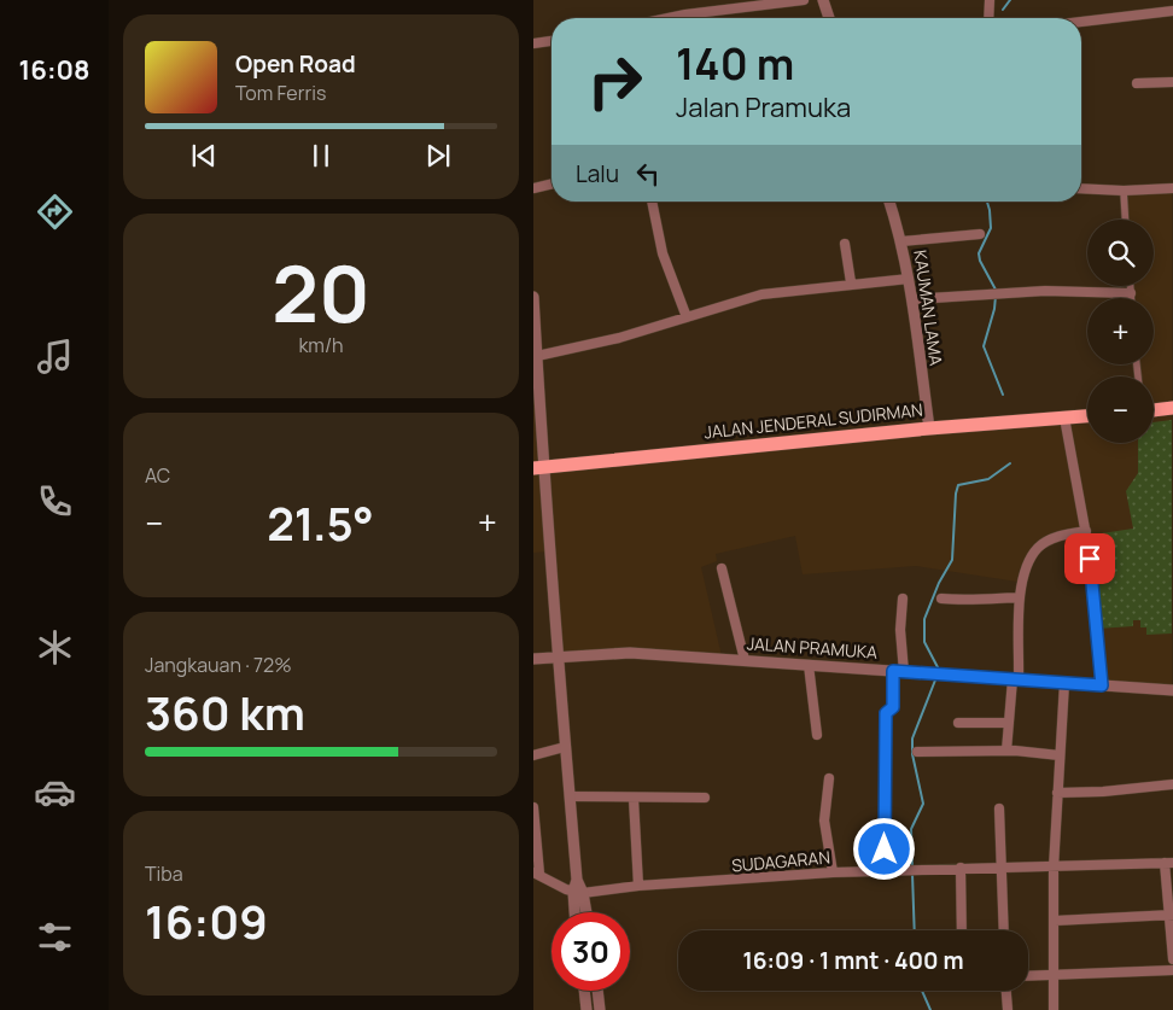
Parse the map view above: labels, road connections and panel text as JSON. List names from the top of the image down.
{
  "streets": {
    "main road": ["JALAN JENDERAL SUDIRMAN"],
    "street": ["KAUMAN LAMA", "JALAN PRAMUKA", "SUDAGARAN"]
  },
  "crossings": [
    ["KAUMAN LAMA", "JALAN JENDERAL SUDIRMAN"]
  ],
  "page": {
    "tabs": "16:08",
    "turn": ["140 m", "Jalan Pramuka"],
    "song": ["Open Road", "Tom Ferris"],
    "then": "Lalu",
    "tile": [
      ["20", "km/h"],
      "AC",
      ["Jangkauan · 72%", "360 km"],
      ["Tiba", "16:09"]
    ],
    "map_buttons": ["+", "−"],
    "heat": ["−", "21.5°", "+"],
    "limit": "30",
    "trip": "16:09 · 1 mnt · 400 m"
  }
}
